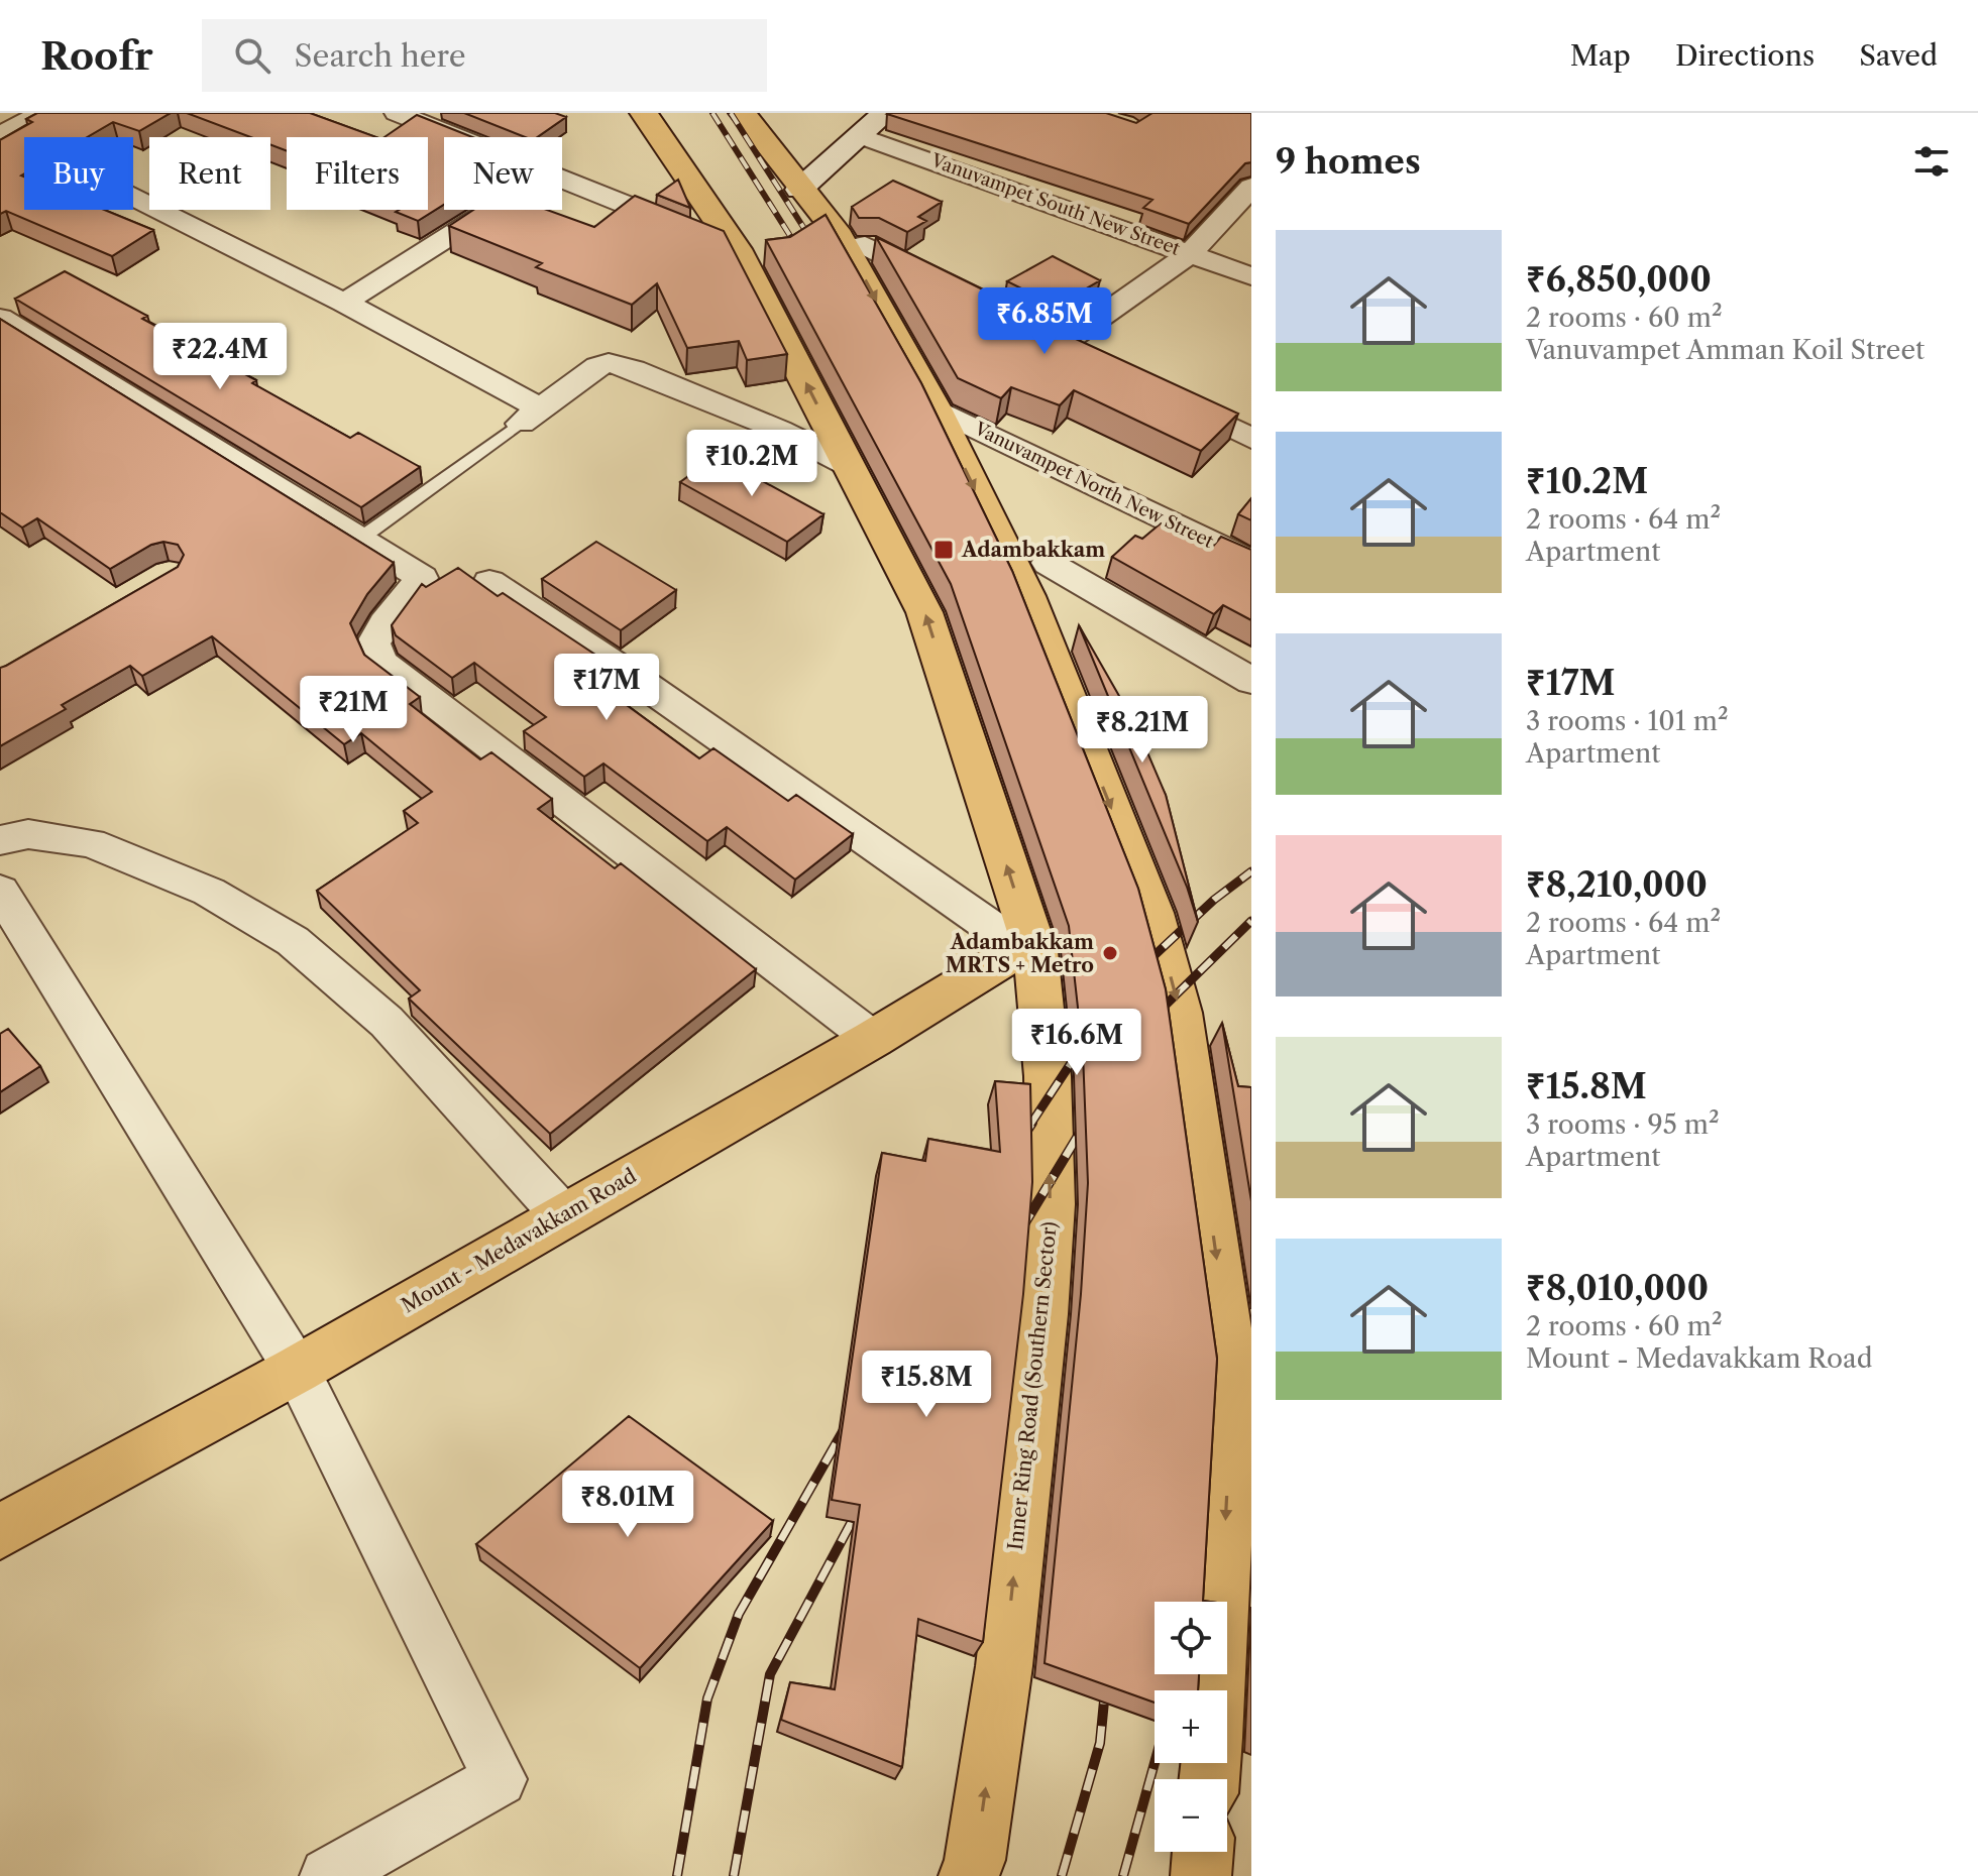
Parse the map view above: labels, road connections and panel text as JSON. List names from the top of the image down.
{
  "streets": {
    "main road": ["Mount - Medavakkam Road", "Inner Ring Road (Southern Sector)"],
    "street": ["Vanuvampet South New Street", "Vanuvampet North New Street"]
  },
  "crossings": [
    ["Mount - Medavakkam Road", "Inner Ring Road (Southern Sector)"]
  ],
  "places": {
    "transit": ["Adambakkam"],
    "other": ["Adambakkam MRTS + Metro"]
  },
  "page": {
    "header": "Roofr",
    "search": "Search here",
    "nav": ["Map", "Directions", "Saved"],
    "heading": "9 homes",
    "chip": [
      "Buy",
      "Rent",
      "Filters",
      "New"
    ],
    "list": [
      {
        "name": "₹6,850,000",
        "note": "2 rooms · 60 m² · Vanuvampet Amman Koil Street"
      },
      {
        "name": "₹10.2M",
        "note": "2 rooms · 64 m² · Apartment"
      },
      {
        "name": "₹17M",
        "note": "3 rooms · 101 m² · Apartment"
      },
      {
        "name": "₹8,210,000",
        "note": "2 rooms · 64 m² · Apartment"
      },
      {
        "name": "₹15.8M",
        "note": "3 rooms · 95 m² · Apartment"
      },
      {
        "name": "₹8,010,000",
        "note": "2 rooms · 60 m² · Mount - Medavakkam Road"
      }
    ],
    "price": [
      "₹6.85M",
      "₹22.4M",
      "₹10.2M",
      "₹17M",
      "₹21M",
      "₹8.21M",
      "₹16.6M",
      "₹15.8M",
      "₹8.01M"
    ],
    "map_buttons": ["+", "−"]
  }
}
